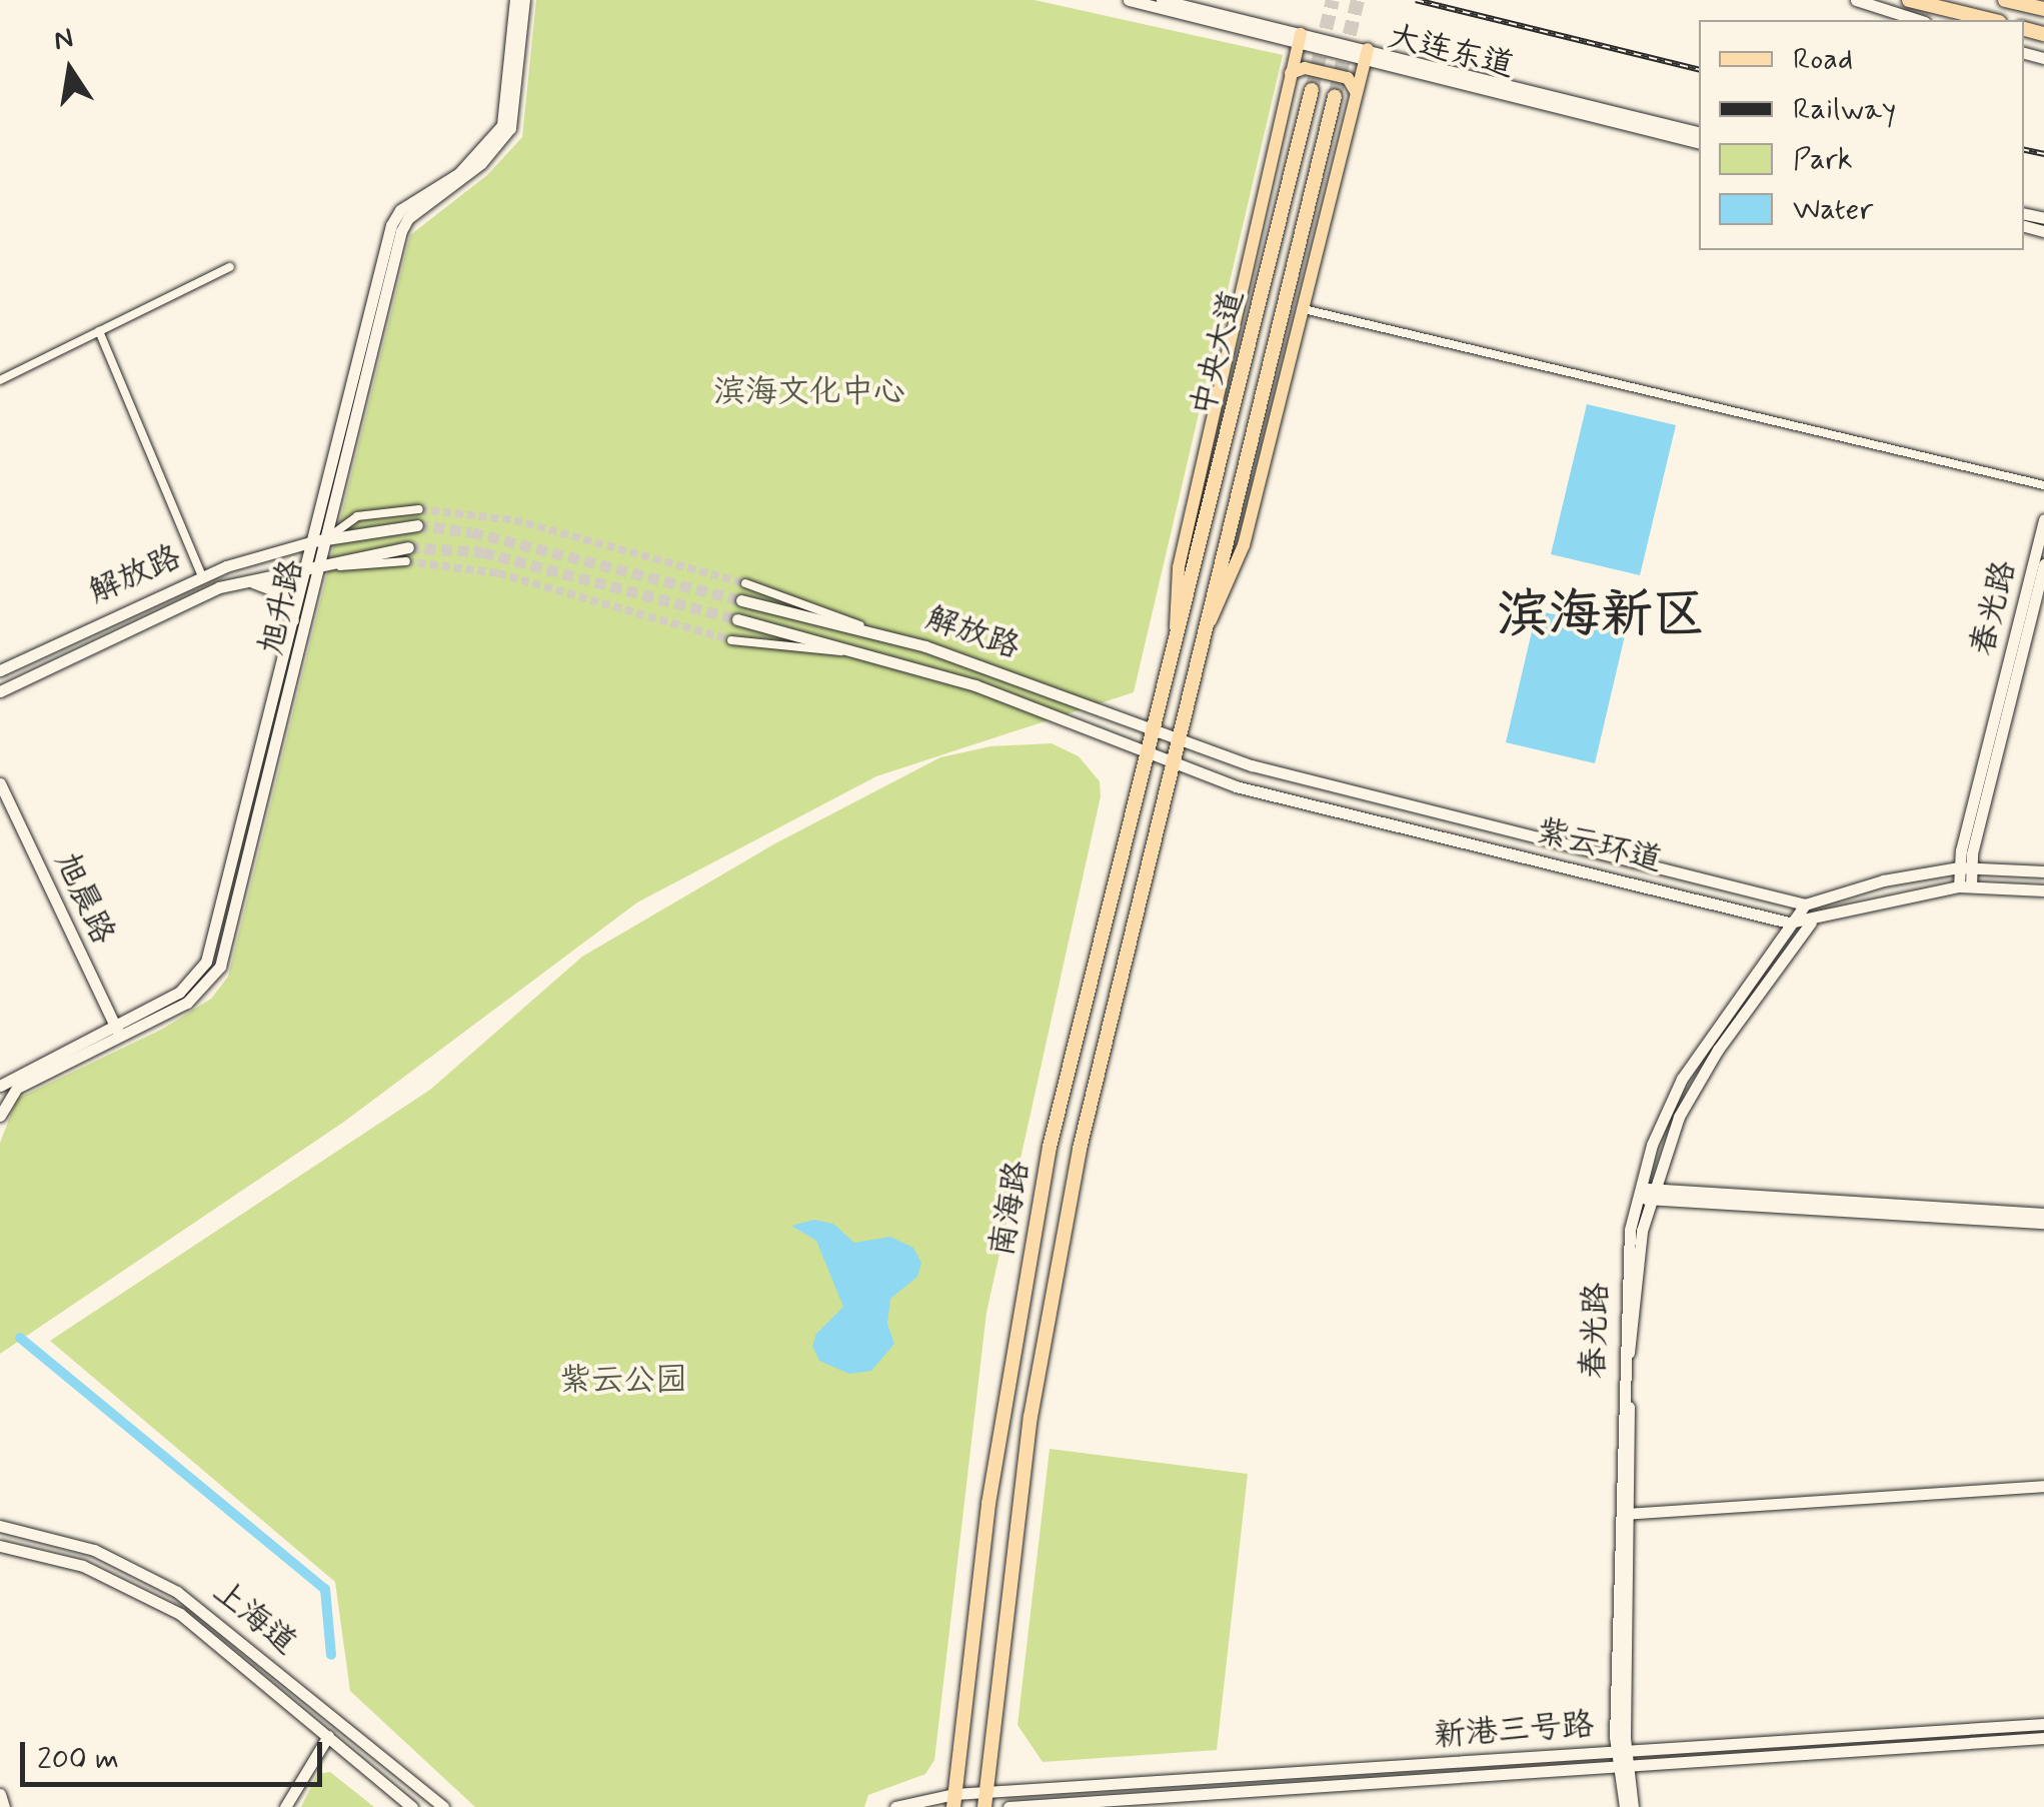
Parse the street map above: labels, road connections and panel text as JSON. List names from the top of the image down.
{
  "streets": {
    "highway": ["中央大道", "南海路"],
    "street": [
      "大连东道",
      "解放路",
      "旭升路",
      "春光路",
      "紫云环道",
      "旭晨路",
      "上海道",
      "新港三号路"
    ]
  },
  "crossings": [
    ["中央大道", "南海路"],
    ["解放路", "旭升路"],
    ["解放路", "紫云环道"],
    ["解放路", "南海路"],
    ["旭升路", "旭晨路"],
    ["春光路", "紫云环道"],
    ["春光路", "新港三号路"],
    ["紫云环道", "南海路"],
    ["南海路", "新港三号路"]
  ],
  "districts": ["滨海新区"],
  "parks": ["滨海文化中心", "紫云公园"],
  "legend": [
    "Road",
    "Railway",
    "Park",
    "Water"
  ],
  "scale_bar": "200 m",
  "north": "top"
}
